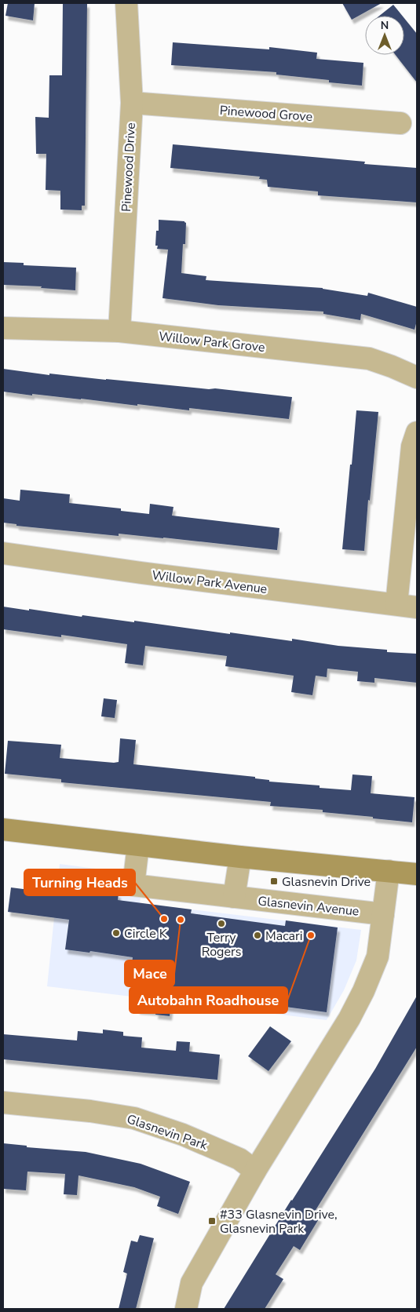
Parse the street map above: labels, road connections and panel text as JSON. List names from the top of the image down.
{
  "streets": {
    "street": [
      "Pinewood Grove",
      "Pinewood Drive",
      "Willow Park Grove",
      "Willow Park Avenue",
      "Glasnevin Avenue",
      "Glasnevin Park"
    ]
  },
  "crossings": [
    ["Pinewood Grove", "Pinewood Drive"],
    ["Pinewood Drive", "Willow Park Grove"]
  ],
  "places": {
    "transit": ["Glasnevin Drive", "#33 Glasnevin Drive, Glasnevin Park"],
    "other": [
      "Turning Heads",
      "Mace",
      "Terry Rogers",
      "Circle K",
      "Macari",
      "Autobahn Roadhouse"
    ]
  },
  "north": "top"
}
